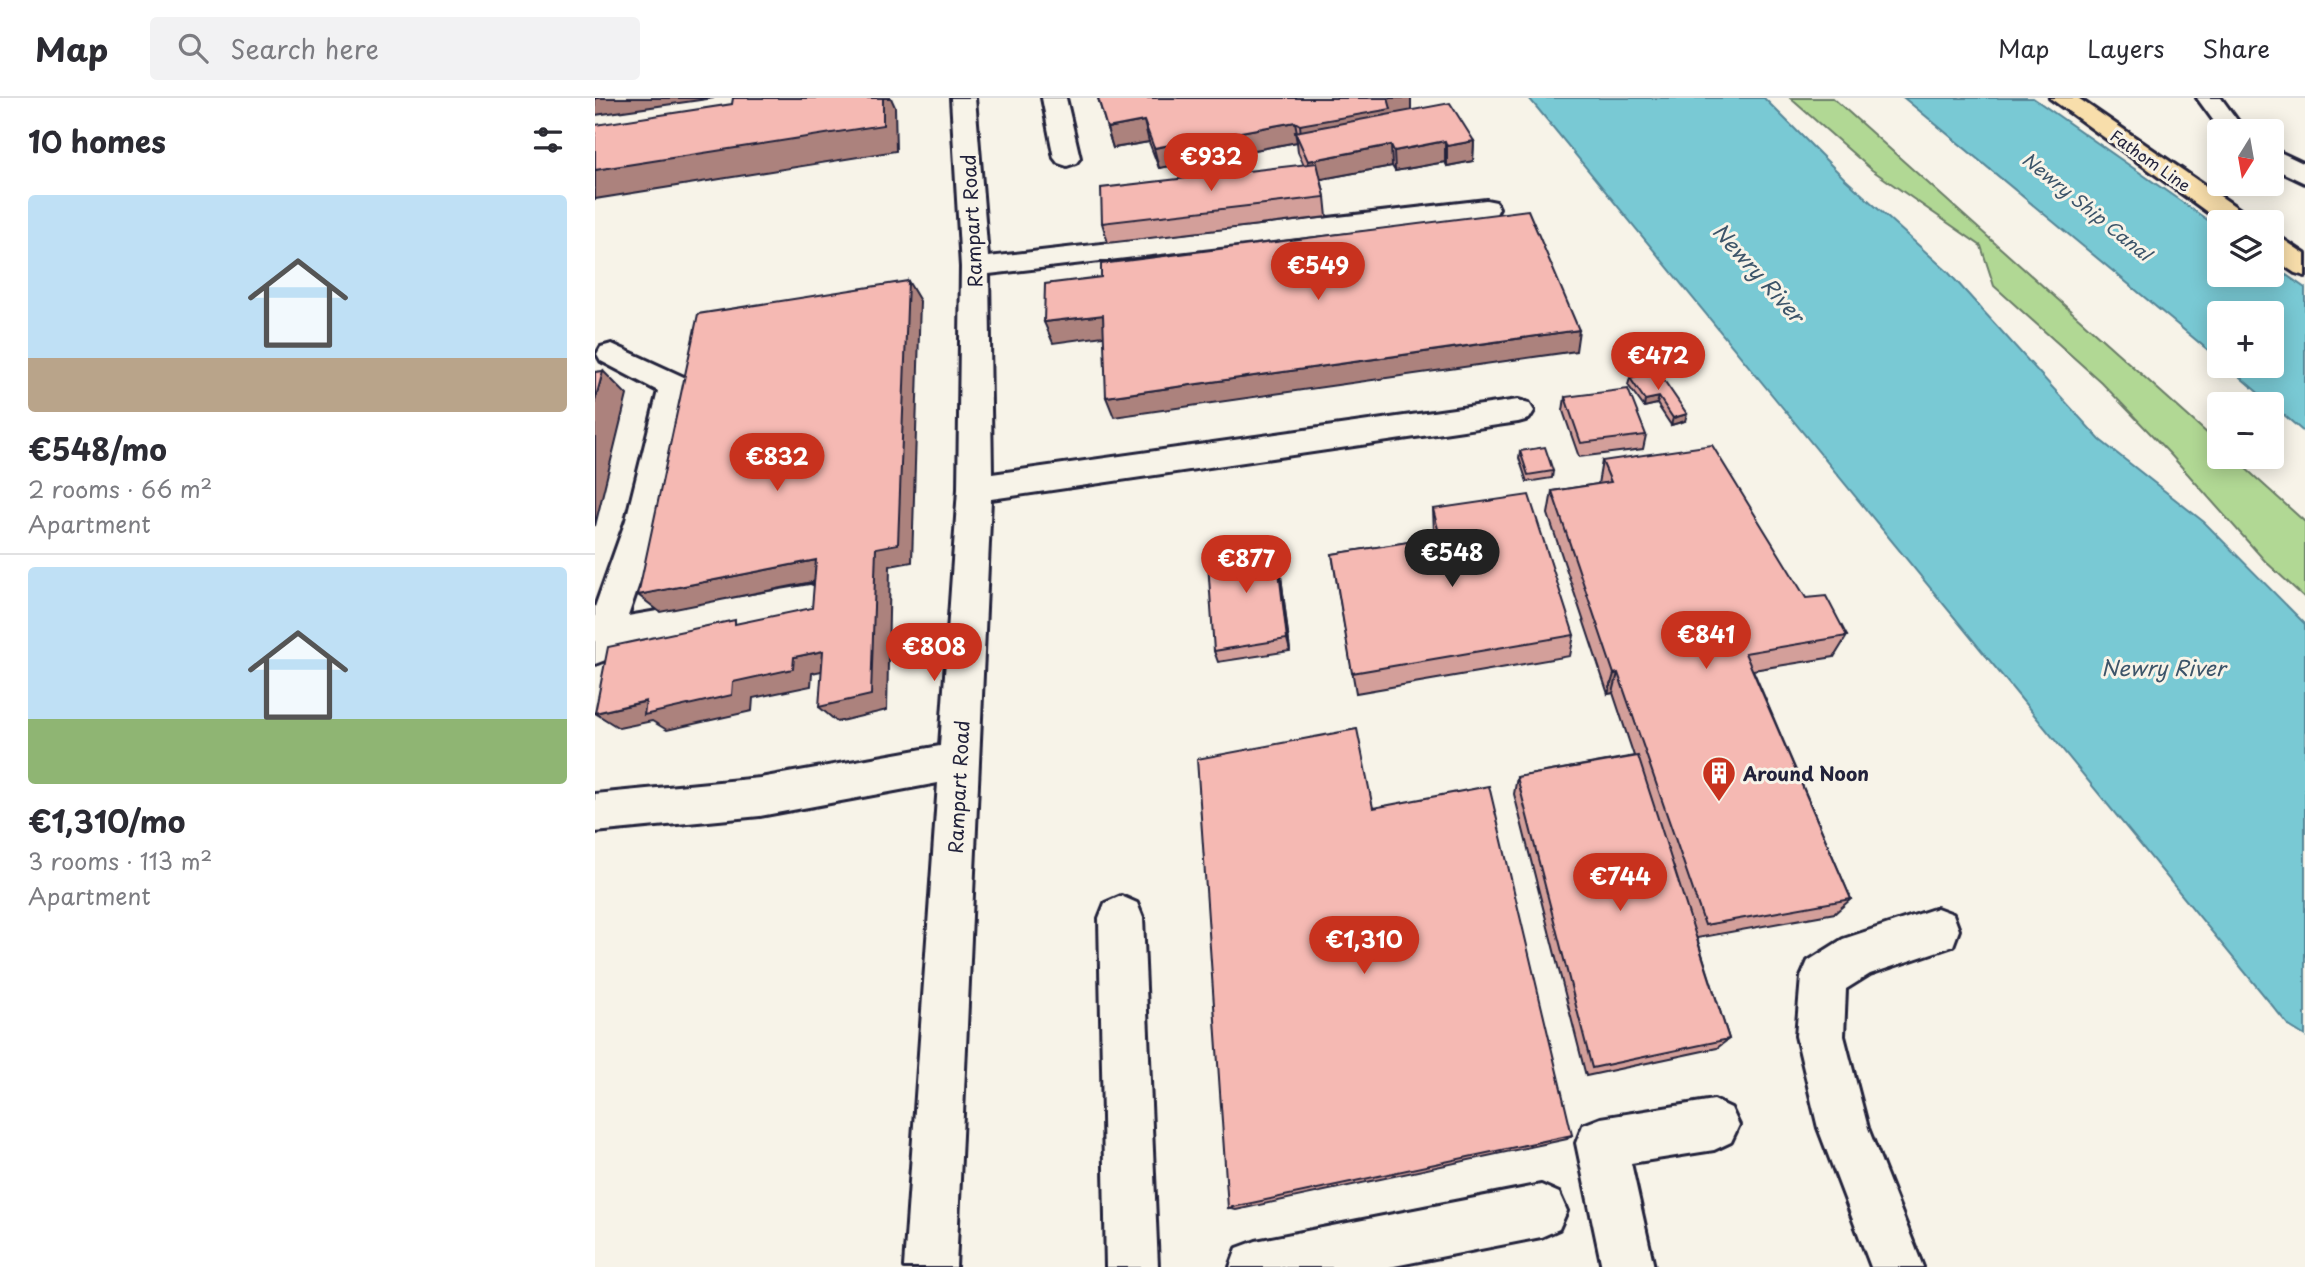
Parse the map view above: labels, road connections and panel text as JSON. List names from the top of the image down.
{
  "streets": {
    "main road": ["Fathom Line"],
    "street": ["Rampart Road"]
  },
  "water": ["Newry Ship Canal", "Newry River"],
  "places": {
    "building": ["Around Noon"]
  },
  "north": "bottom",
  "page": {
    "header": "Map",
    "search": "Search here",
    "nav": ["Map", "Layers", "Share"],
    "heading": "10 homes",
    "map_buttons": ["+", "−"],
    "price": [
      "€932",
      "€549",
      "€472",
      "€832",
      "€548",
      "€877",
      "€841",
      "€808",
      "€744",
      "€1,310"
    ],
    "list": [
      {
        "name": "€548/mo",
        "note": "2 rooms · 66 m² · Apartment"
      },
      {
        "name": "€1,310/mo",
        "note": "3 rooms · 113 m² · Apartment"
      }
    ]
  }
}
